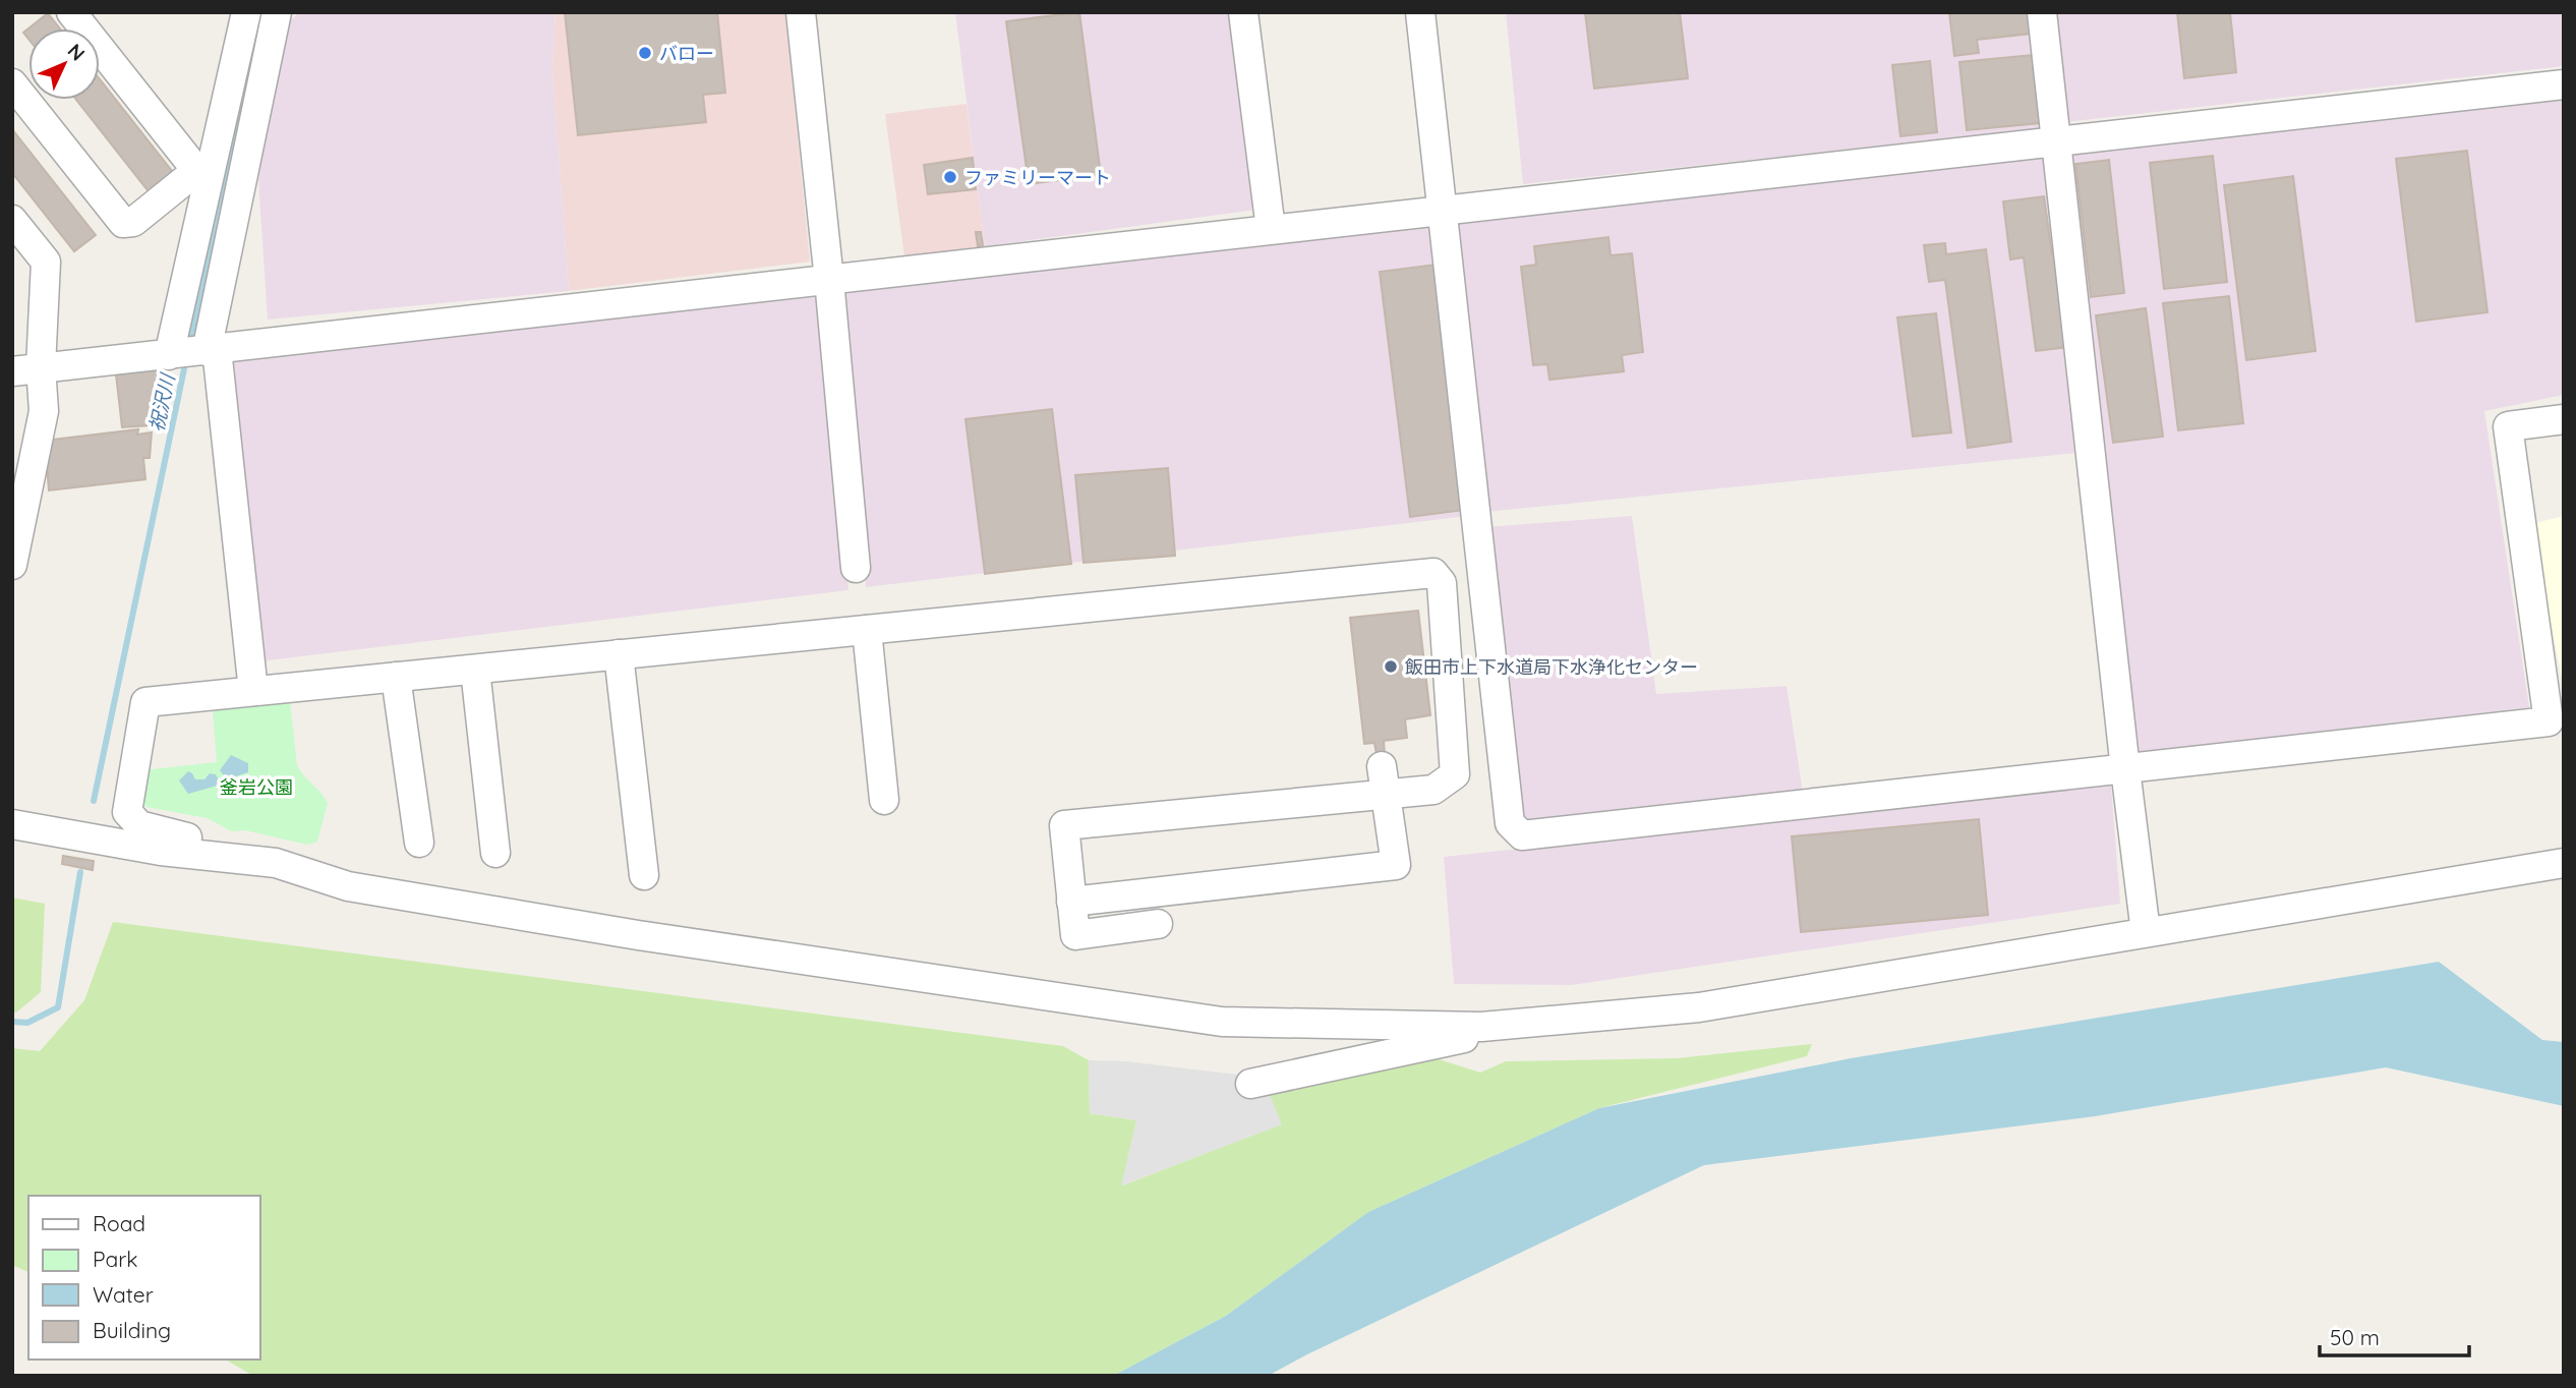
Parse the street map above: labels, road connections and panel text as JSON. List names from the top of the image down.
{
  "water": ["祝沢川"],
  "parks": ["釜岩公園"],
  "places": ["バロー", "ファミリーマート", "飯田市上下水道局下水浄化センター"],
  "legend": [
    "Road",
    "Park",
    "Water",
    "Building"
  ],
  "scale_bar": "50 m",
  "north": "top right"
}
